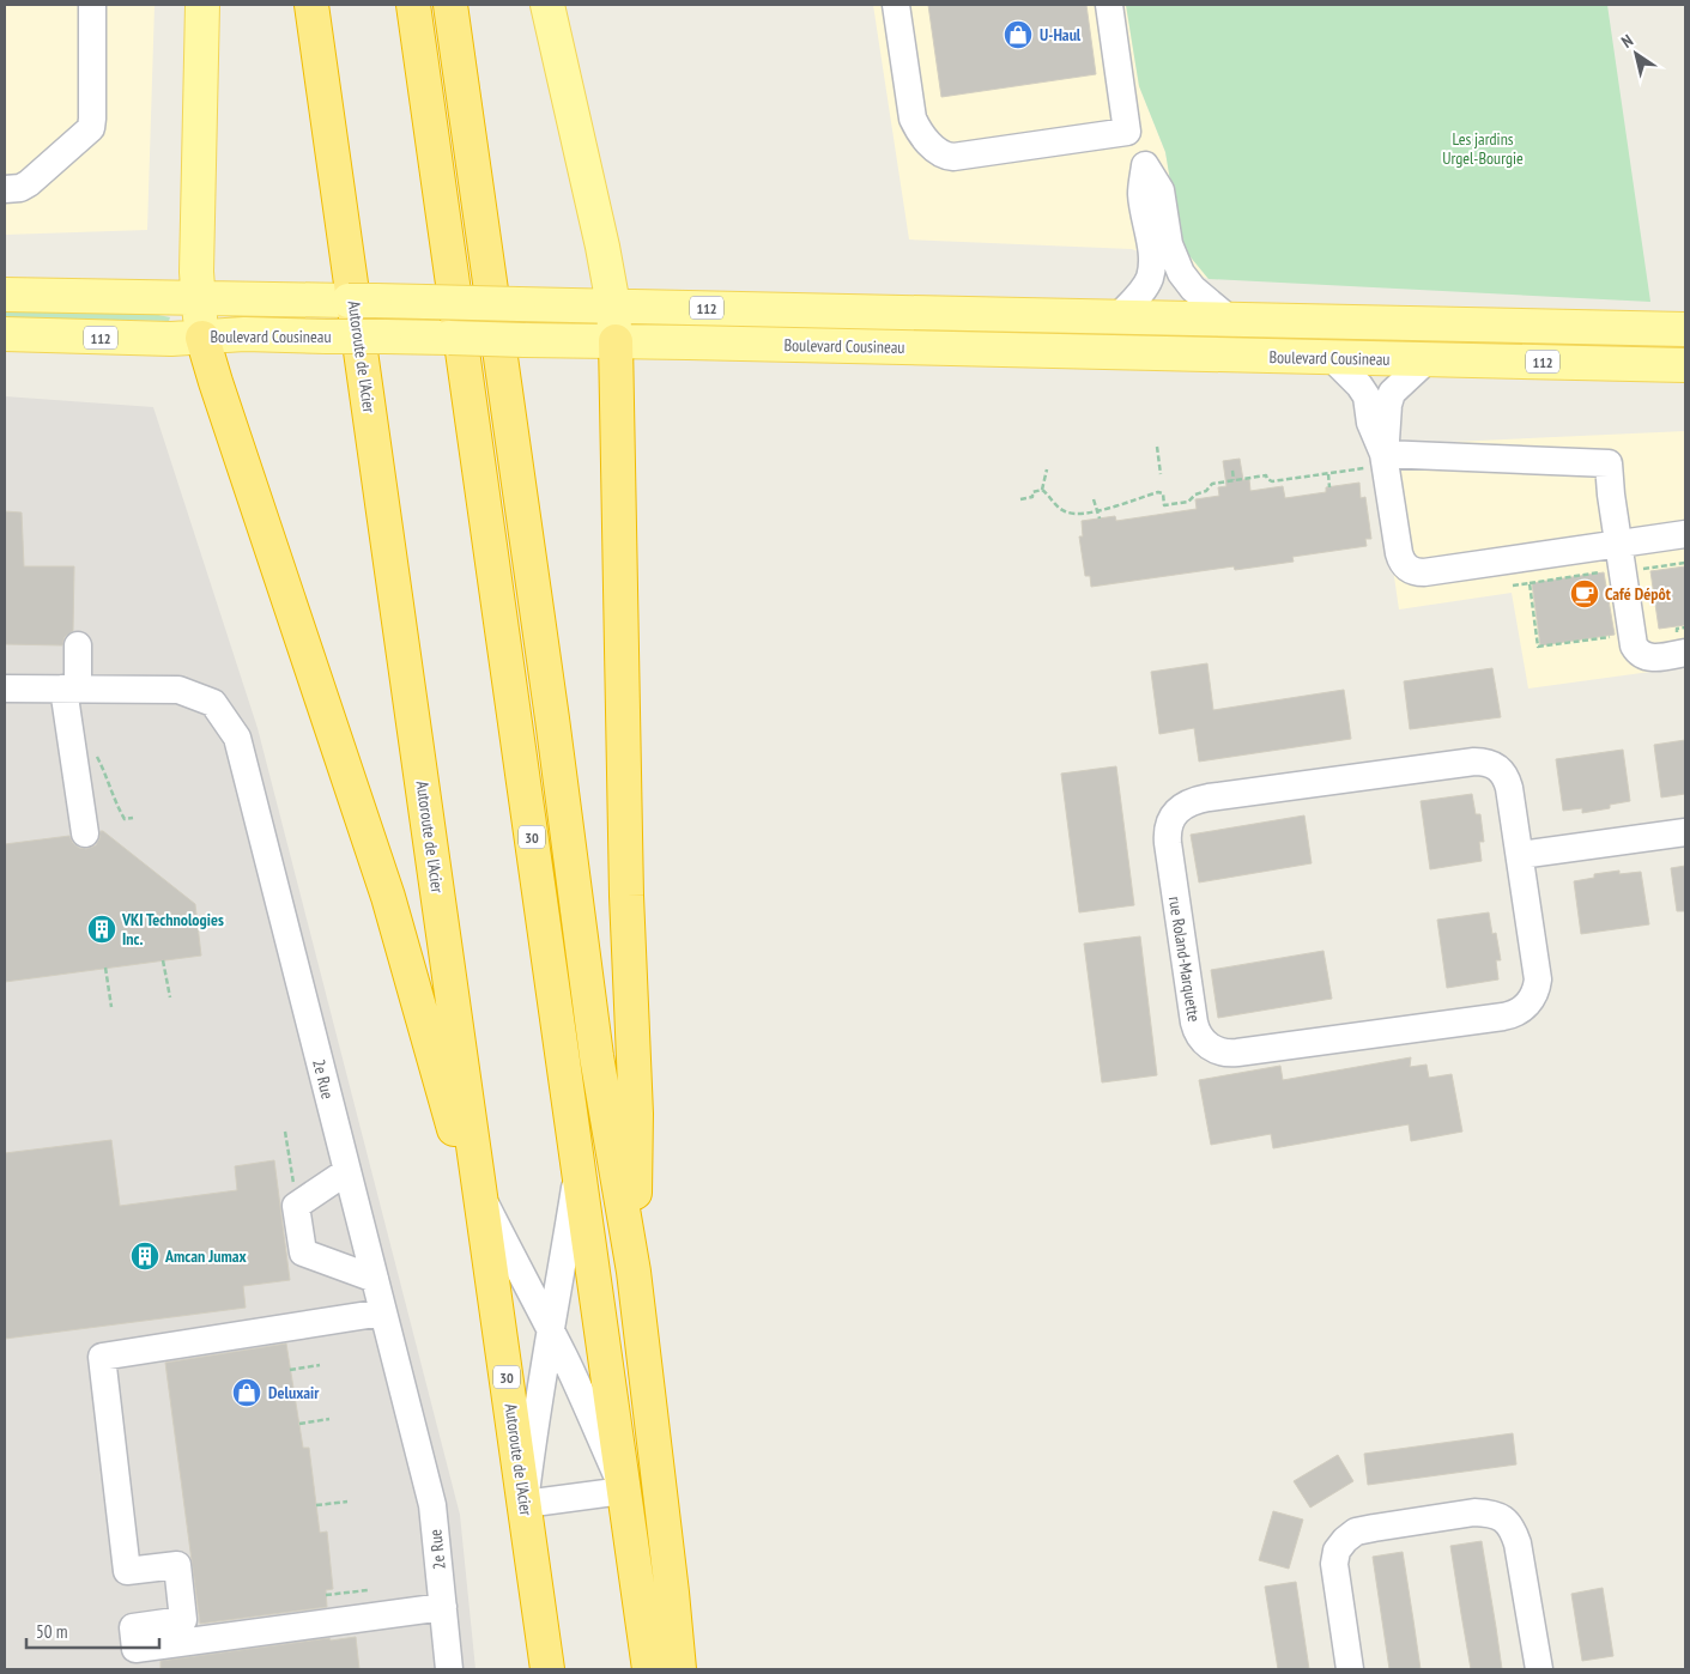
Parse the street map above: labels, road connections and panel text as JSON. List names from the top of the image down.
{
  "streets": {
    "highway": ["Autoroute de l'Acier", "30"],
    "main road": ["112", "Boulevard Cousineau"],
    "street": ["rue Roland-Marquette", "2e Rue"]
  },
  "parks": ["Les jardins Urgel-Bourgie"],
  "places": {
    "shop": ["U-Haul", "Deluxair"],
    "cafe": ["Café Dépôt"],
    "building": ["VKI Technologies Inc.", "Amcan Jumax"]
  },
  "scale_bar": "50 m",
  "north": "top left"
}
